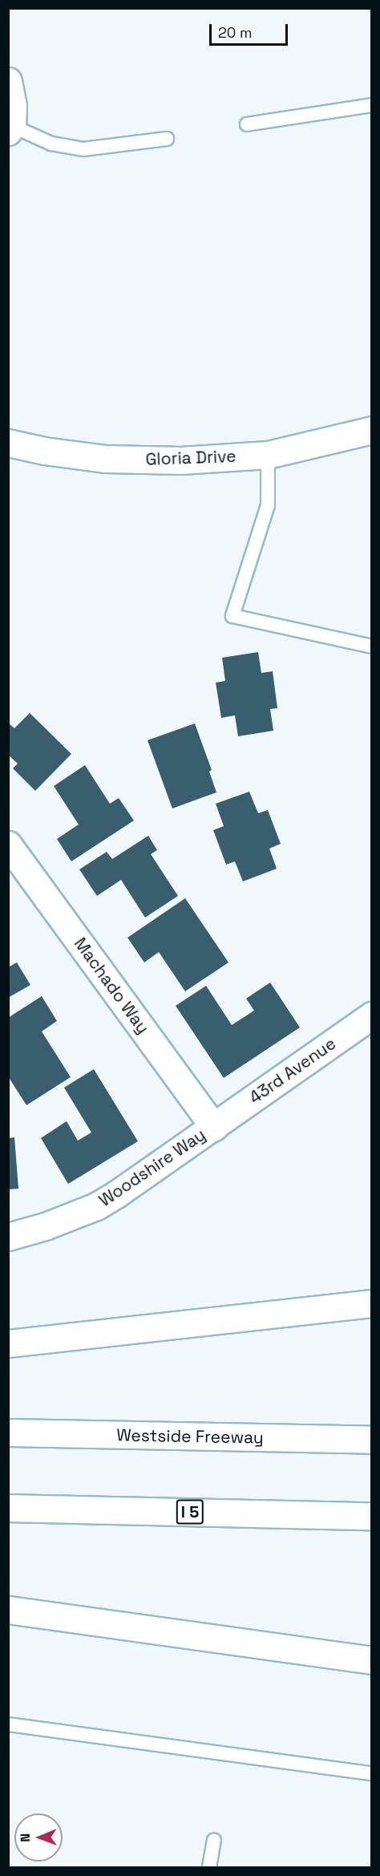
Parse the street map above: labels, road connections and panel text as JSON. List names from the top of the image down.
{
  "streets": {
    "main road": [
      "Gloria Drive",
      "Machado Way",
      "43rd Avenue",
      "Woodshire Way",
      "Westside Freeway",
      "I 5"
    ]
  },
  "crossings": [
    ["Machado Way", "43rd Avenue"],
    ["Machado Way", "Woodshire Way"],
    ["43rd Avenue", "Woodshire Way"]
  ],
  "scale_bar": "20 m",
  "north": "left"
}
